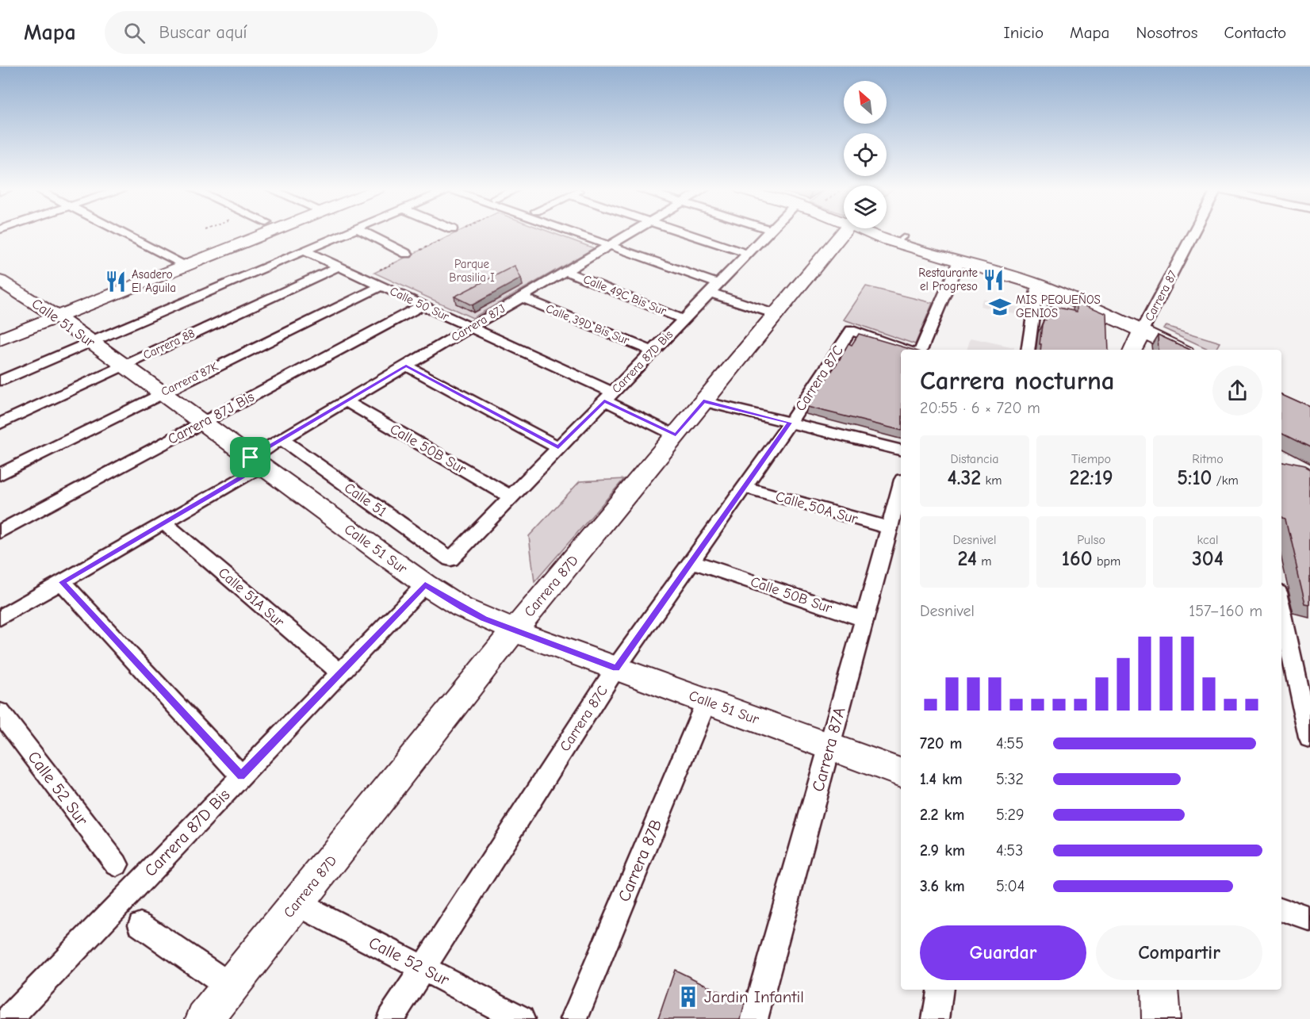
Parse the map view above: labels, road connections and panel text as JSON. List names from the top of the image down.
{
  "streets": {
    "street": [
      "Calle 49C Bis Sur",
      "Carrera 87",
      "Calle 50 Sur",
      "Calle 51 Sur",
      "Carrera 87J",
      "Calle 39D Bis Sur",
      "Carrera 88",
      "Carrera 87D Bis",
      "Carrera 87C",
      "Carrera 87K",
      "Carrera 87J Bis",
      "Calle 50B Sur",
      "Calle 51",
      "Calle 50A Sur",
      "Carrera 87D",
      "Calle 51A Sur",
      "Carrera 87A",
      "Calle 52 Sur",
      "Carrera 87B"
    ]
  },
  "crossings": [
    ["Calle 49C Bis Sur", "Carrera 87J"],
    ["Calle 49C Bis Sur", "Carrera 87D Bis"],
    ["Calle 50 Sur", "Carrera 87J"],
    ["Calle 50 Sur", "Carrera 88"],
    ["Calle 50 Sur", "Carrera 87D Bis"],
    ["Calle 50 Sur", "Carrera 87K"],
    ["Calle 50 Sur", "Carrera 87J Bis"],
    ["Calle 50 Sur", "Carrera 87D"],
    ["Calle 51 Sur", "Carrera 87J"],
    ["Calle 51 Sur", "Carrera 88"],
    ["Calle 51 Sur", "Carrera 87D Bis"],
    ["Calle 51 Sur", "Carrera 87C"],
    ["Calle 51 Sur", "Carrera 87K"],
    ["Calle 51 Sur", "Carrera 87J Bis"],
    ["Calle 51 Sur", "Carrera 87D"],
    ["Calle 51 Sur", "Carrera 87A"],
    ["Calle 51 Sur", "Carrera 87B"],
    ["Carrera 87J", "Calle 39D Bis Sur"],
    ["Carrera 87J", "Calle 50B Sur"],
    ["Carrera 87J", "Calle 51"],
    ["Carrera 87J", "Calle 51A Sur"],
    ["Calle 39D Bis Sur", "Carrera 87D Bis"],
    ["Carrera 87D Bis", "Calle 50B Sur"],
    ["Carrera 87D Bis", "Calle 51"],
    ["Carrera 87D Bis", "Calle 51A Sur"],
    ["Carrera 87C", "Calle 50B Sur"],
    ["Carrera 87C", "Calle 50A Sur"],
    ["Carrera 87C", "Calle 52 Sur"],
    ["Calle 50B Sur", "Carrera 87A"],
    ["Calle 50A Sur", "Carrera 87A"],
    ["Carrera 87D", "Calle 52 Sur"]
  ],
  "parks": ["Parque Brasilia I"],
  "places": {
    "restaurant": ["Restaurante el Progreso", "Asadero El Aguila"],
    "school or university": ["MIS PEQUEÑOS GENIOS"],
    "building": ["Jardin Infantil"]
  },
  "north": "top left",
  "page": {
    "header": "Mapa",
    "search": "Buscar aquí",
    "nav": [
      "Inicio",
      "Mapa",
      "Nosotros",
      "Contacto"
    ],
    "heading": ["Carrera nocturna", "20:55 · 6 × 720 m"],
    "stats": [
      ["Distancia", "4.32 km"],
      ["Tiempo", "22:19"],
      ["Ritmo", "5:10 /km"],
      ["Desnivel", "24 m"],
      ["Pulso", "160 bpm"],
      ["kcal", "304"]
    ],
    "chart": ["Desnivel", "157–160 m"],
    "list": [
      {
        "name": "720 m",
        "note": "4:55"
      },
      {
        "name": "1.4 km",
        "note": "5:32"
      },
      {
        "name": "2.2 km",
        "note": "5:29"
      },
      {
        "name": "2.9 km",
        "note": "4:53"
      },
      {
        "name": "3.6 km",
        "note": "5:04"
      }
    ],
    "buttons": ["Guardar", "Compartir"]
  }
}
